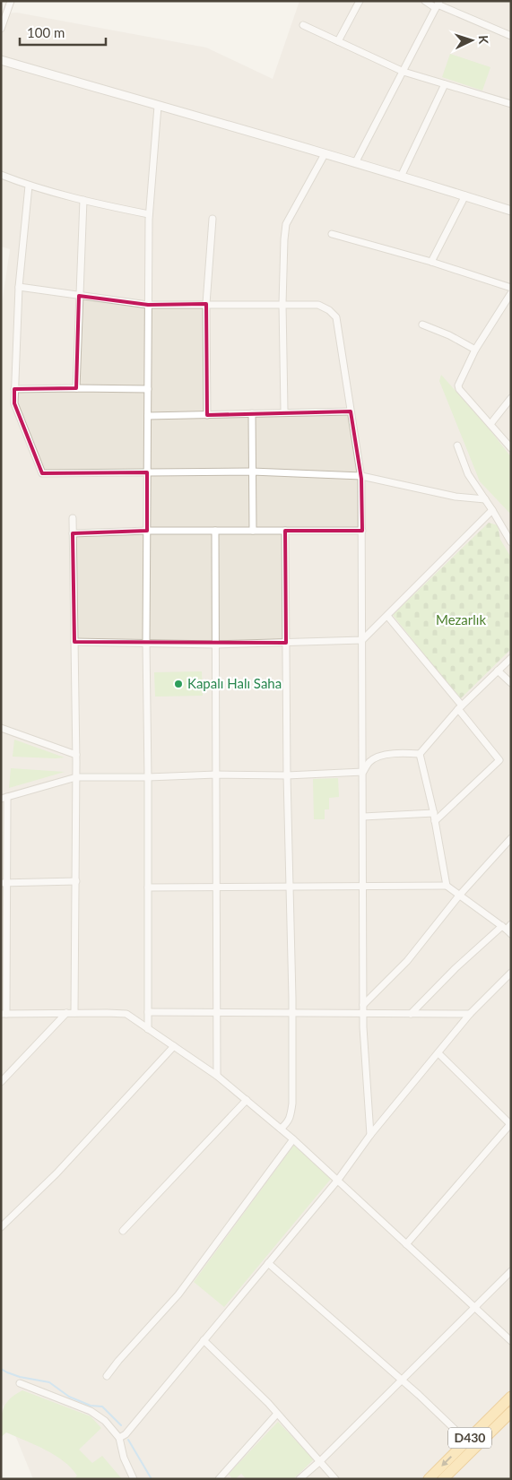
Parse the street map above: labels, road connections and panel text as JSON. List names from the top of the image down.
{
  "streets": {
    "highway": ["D430"]
  },
  "parks": ["Mezarlık"],
  "places": ["Kapalı Halı Saha"],
  "scale_bar": "100 m",
  "north": "right"
}
